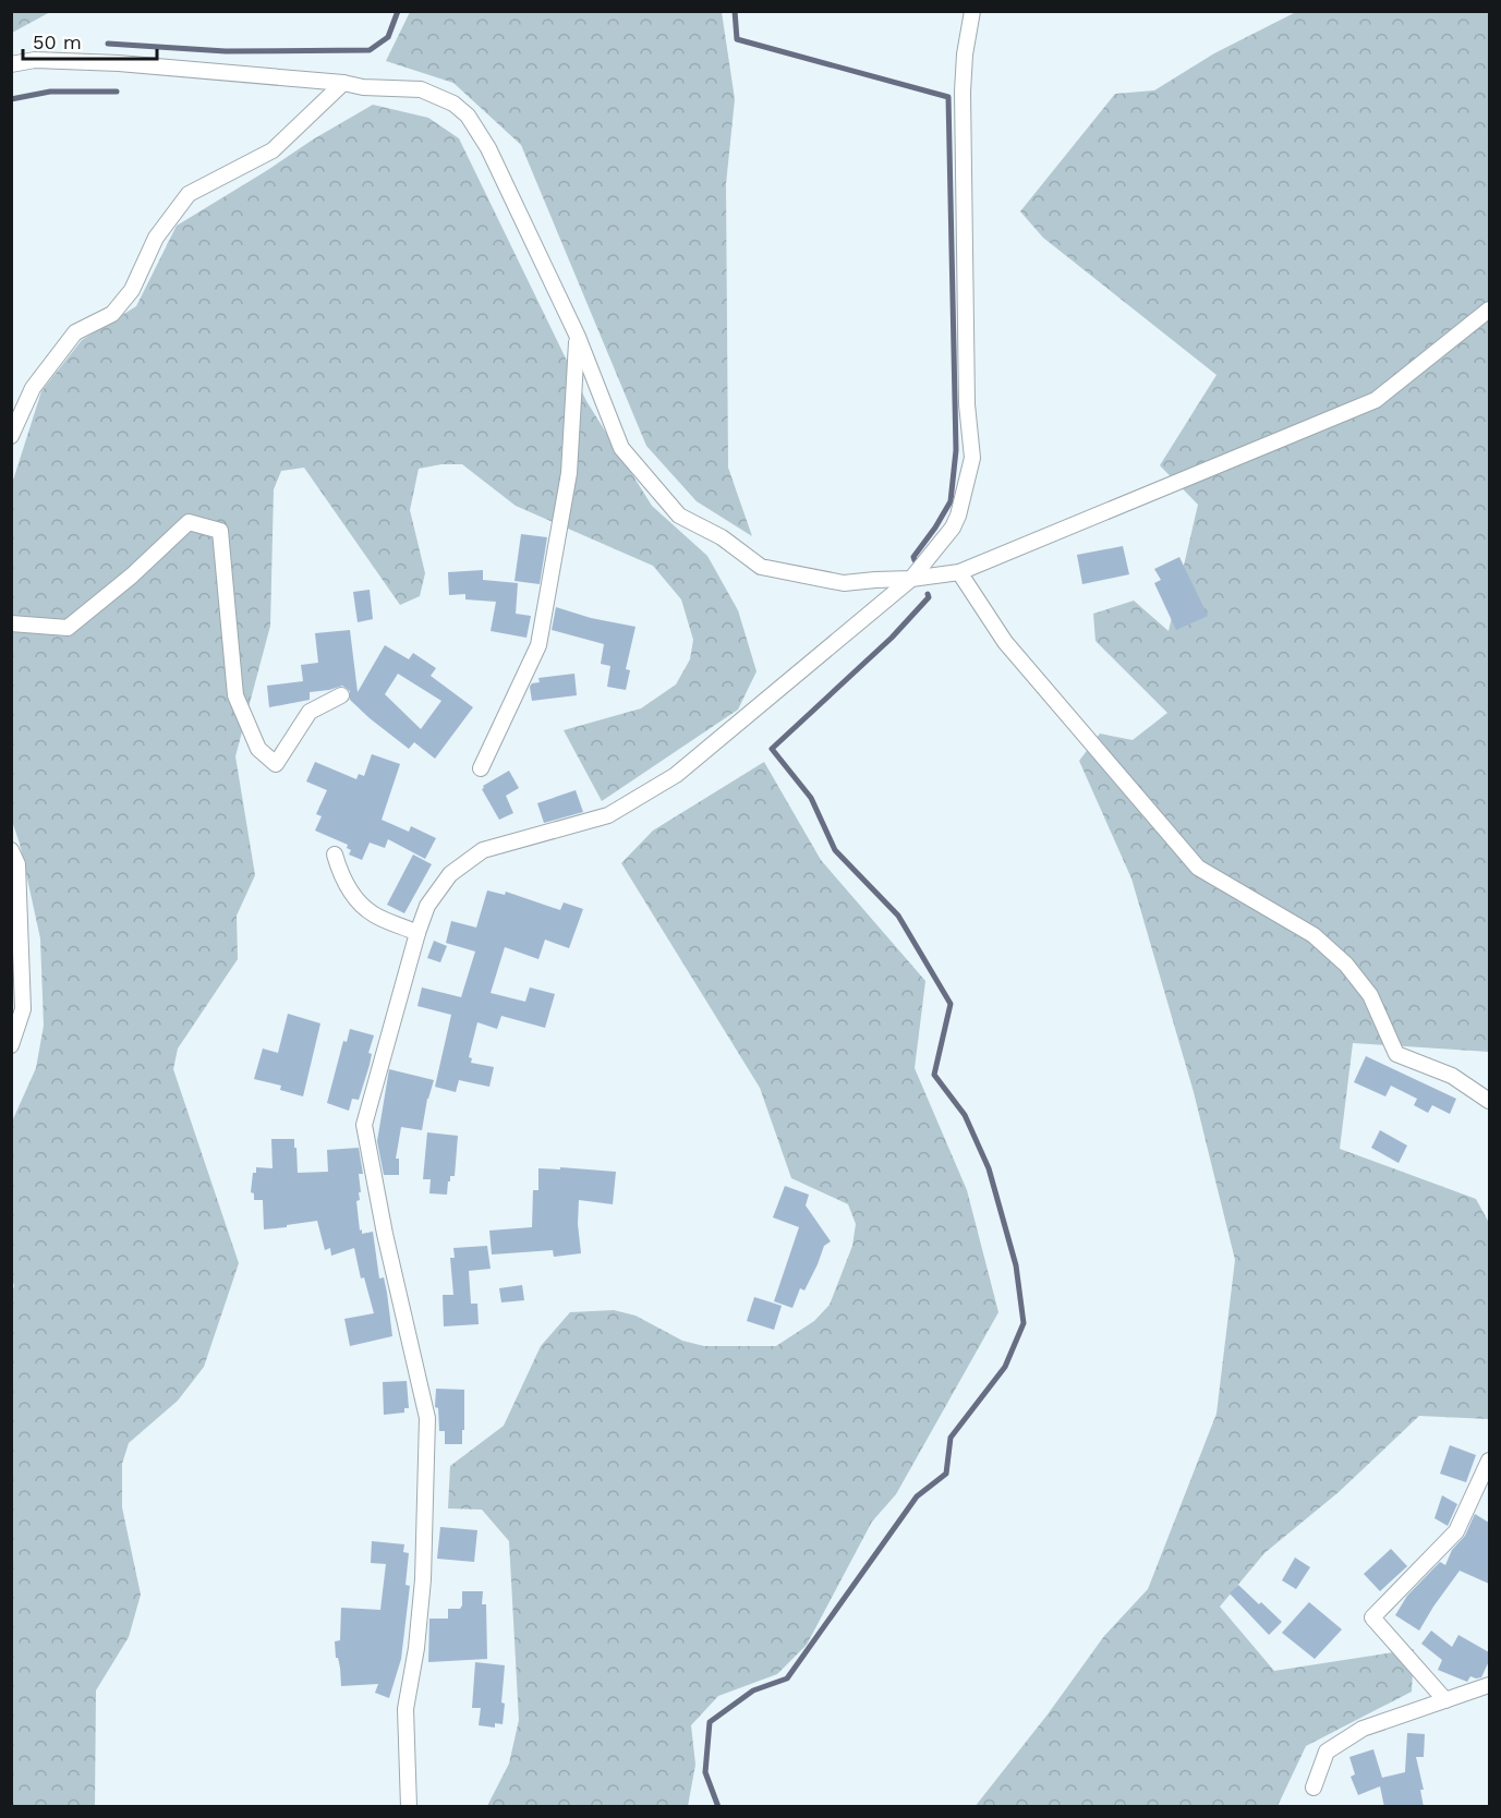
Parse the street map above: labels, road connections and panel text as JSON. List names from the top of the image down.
{
  "scale_bar": "50 m"
}
